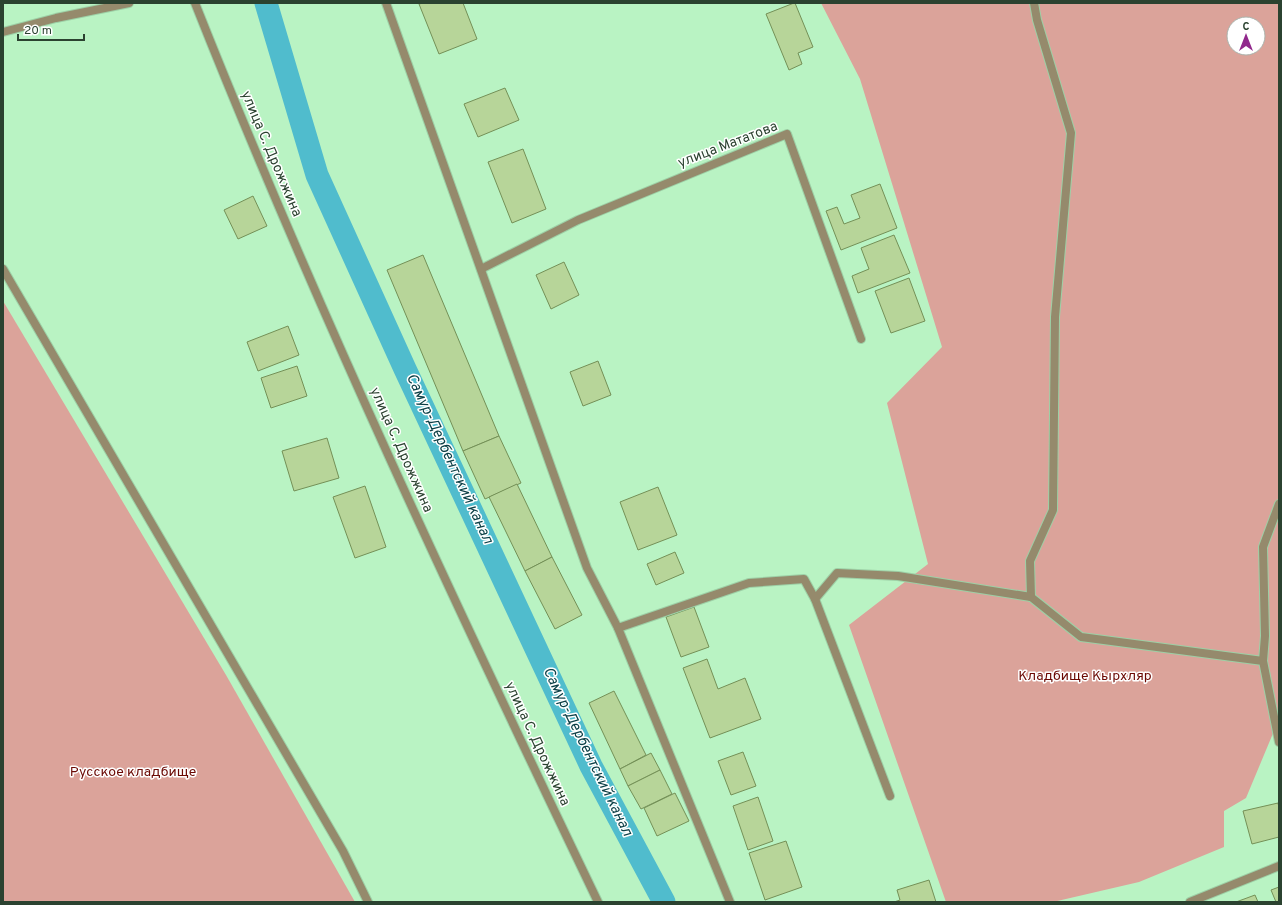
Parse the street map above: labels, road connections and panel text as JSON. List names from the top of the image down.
{
  "streets": {
    "street": ["улица Мататова", "улица С. Дрожжина"]
  },
  "water": ["Самур-Дербентский канал"],
  "parks": ["Кладбище Кырхляр", "Русское кладбище"],
  "scale_bar": "20 m",
  "north": "top"
}
